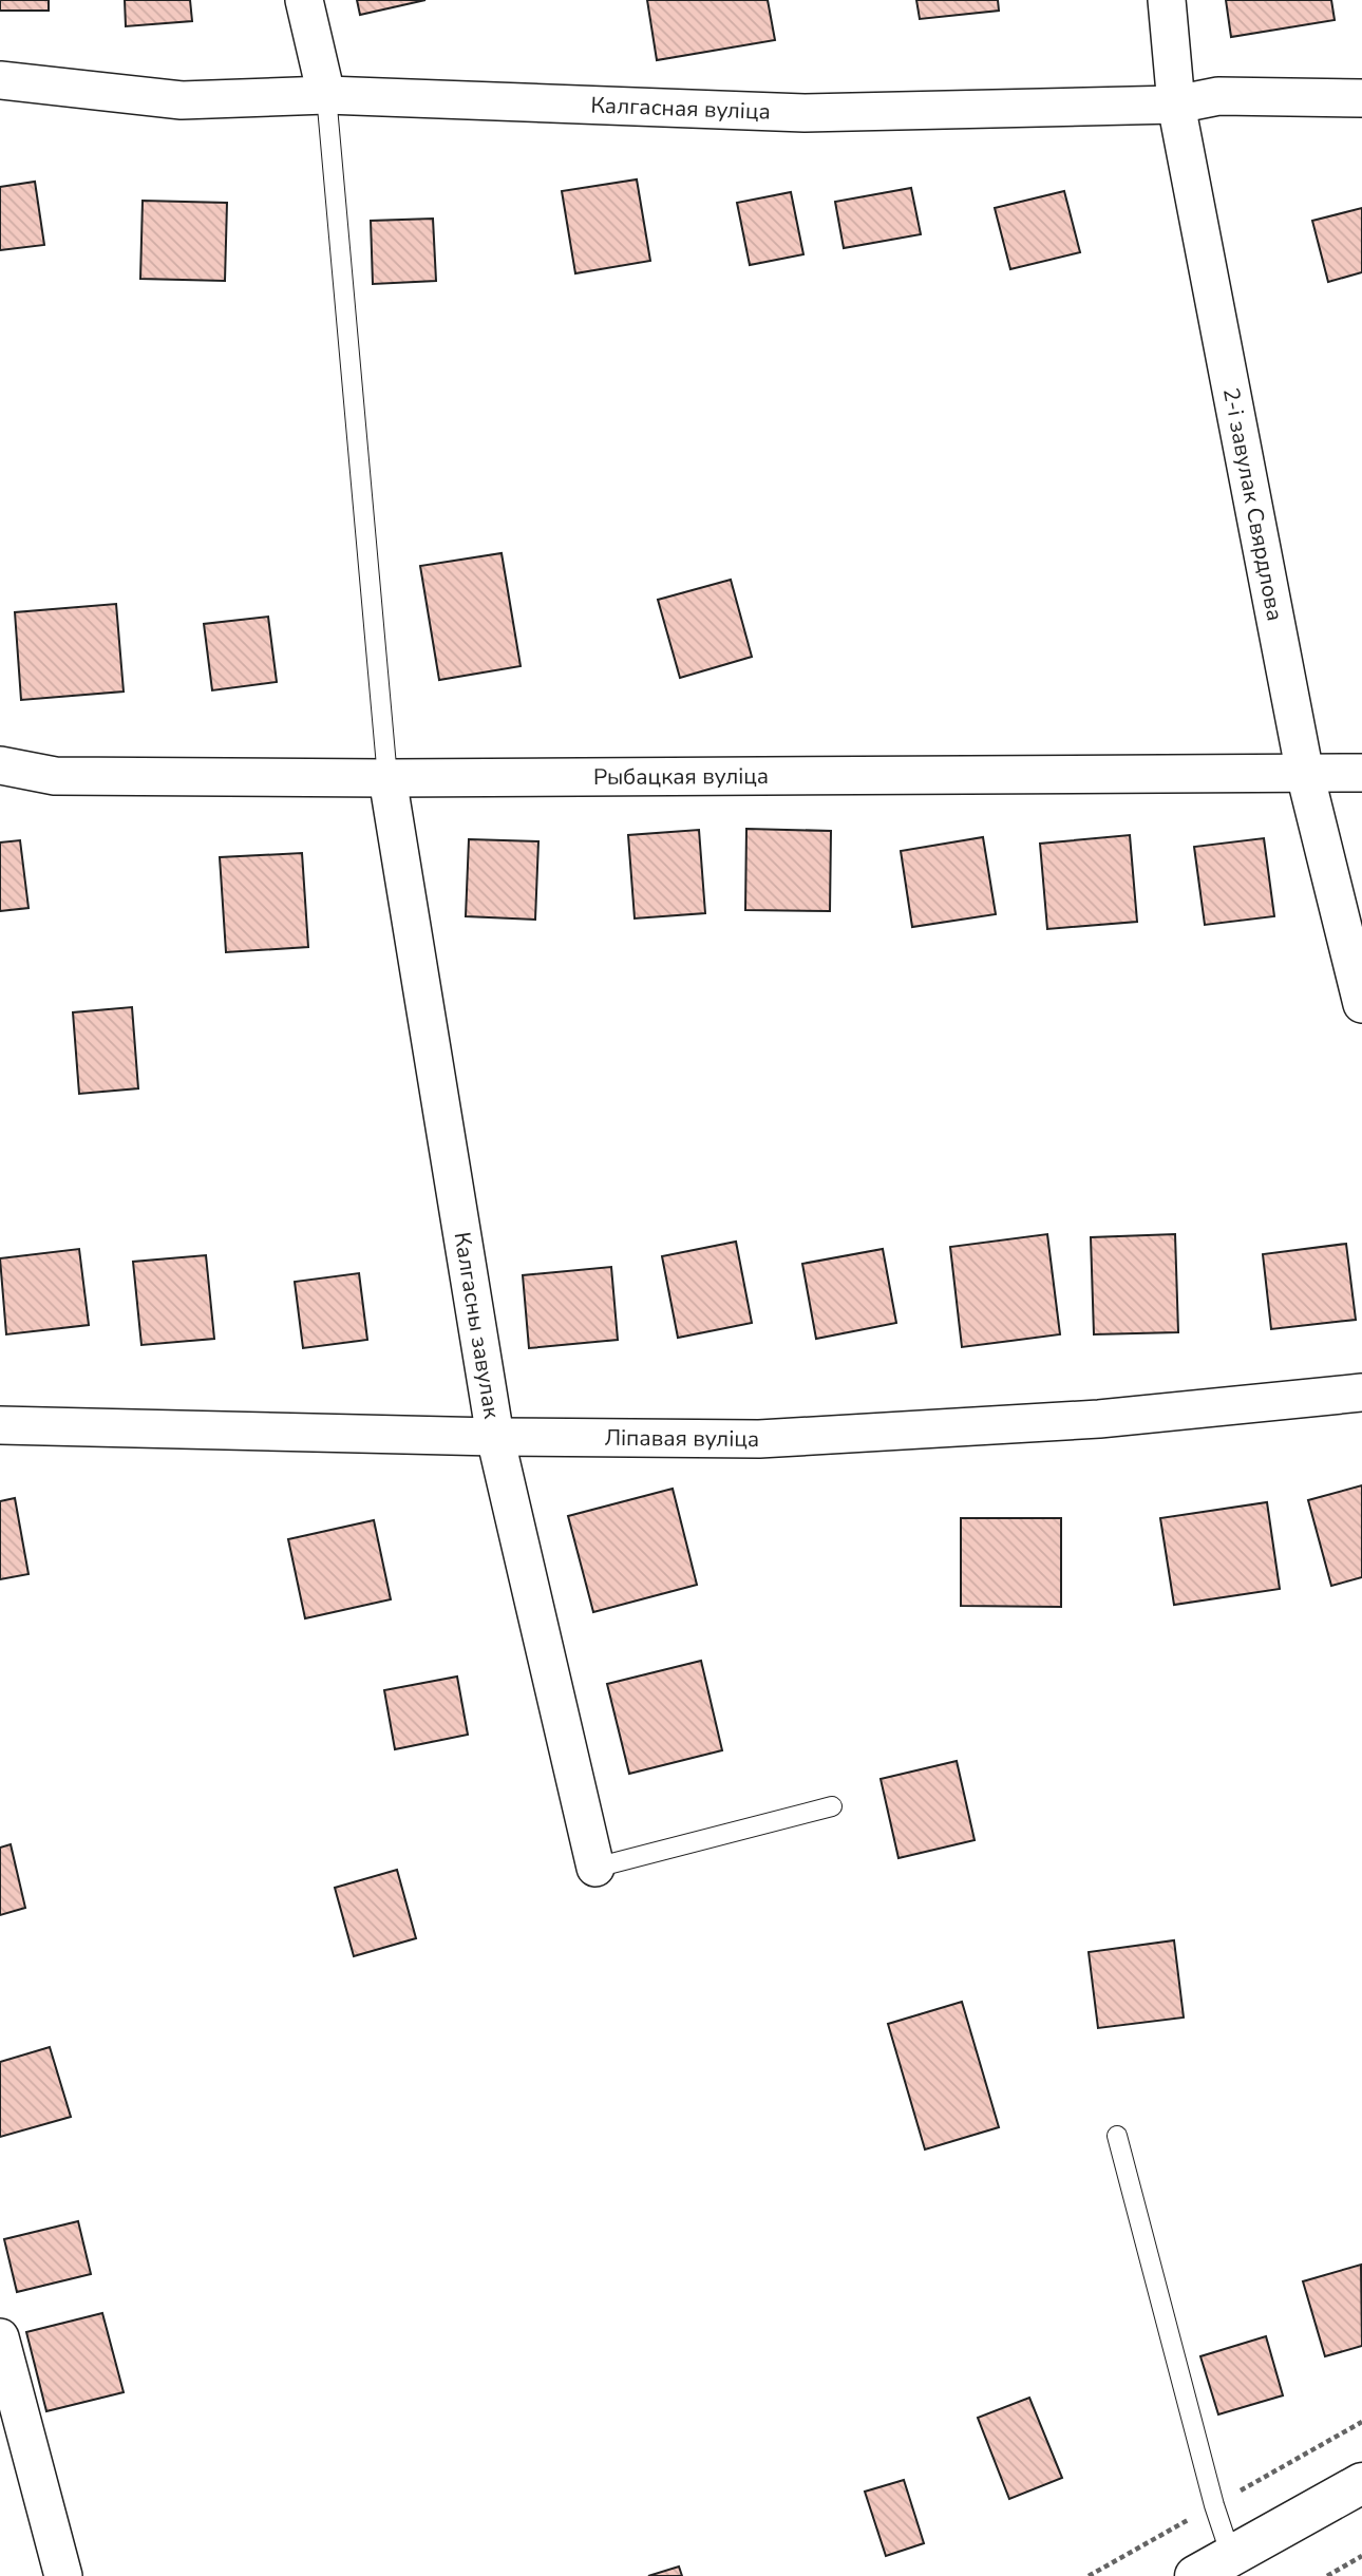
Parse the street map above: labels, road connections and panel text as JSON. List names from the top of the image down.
{
  "streets": {
    "street": [
      "Калгасная вуліца",
      "2-і завулак Свярдлова",
      "Рыбацкая вуліца",
      "Калгасны завулак",
      "Ліпавая вуліца"
    ]
  },
  "crossings": [
    ["Калгасная вуліца", "2-і завулак Свярдлова"],
    ["2-і завулак Свярдлова", "Рыбацкая вуліца"],
    ["Рыбацкая вуліца", "Калгасны завулак"],
    ["Калгасны завулак", "Ліпавая вуліца"]
  ]
}
